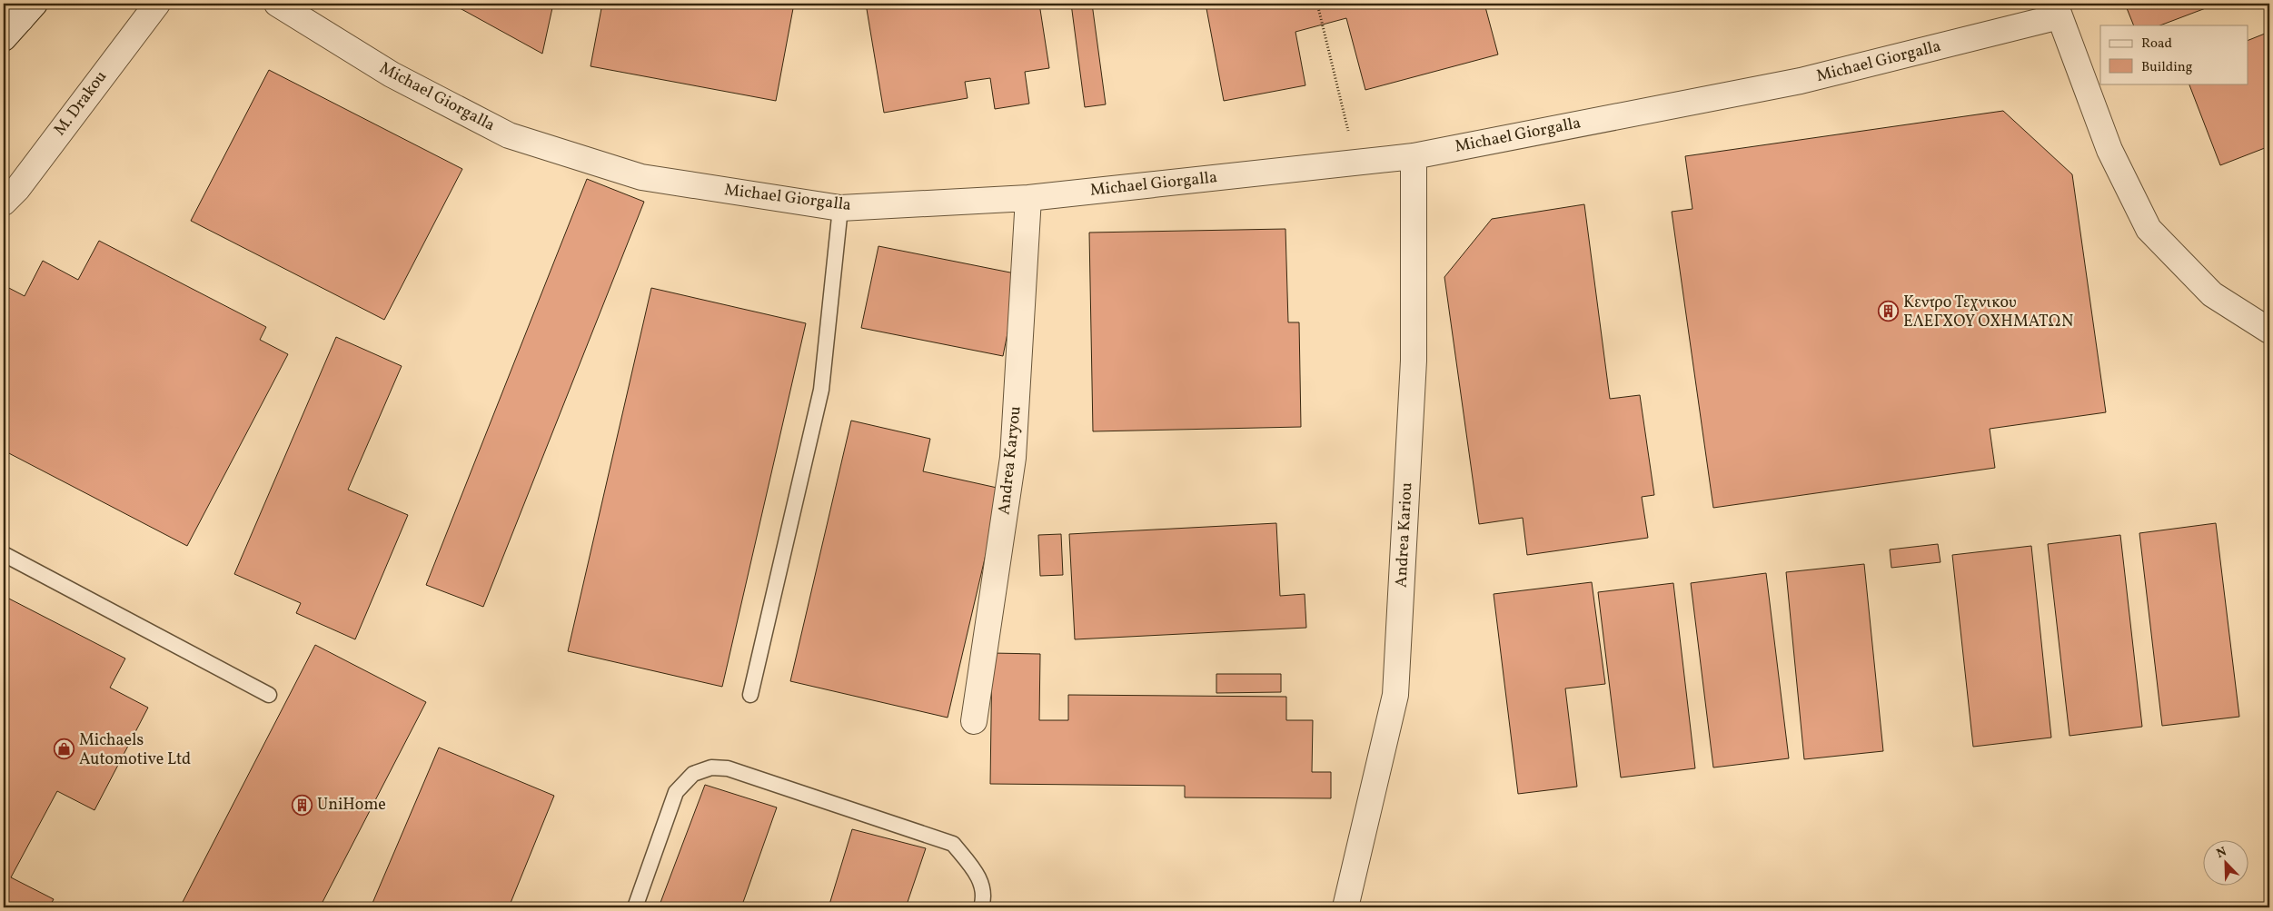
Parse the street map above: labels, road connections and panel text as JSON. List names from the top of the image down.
{
  "streets": {
    "street": [
      "Michael Giorgalla",
      "M. Drakou",
      "Andrea Karyou",
      "Andrea Kariou"
    ]
  },
  "crossings": [
    ["Michael Giorgalla", "Andrea Karyou"],
    ["Michael Giorgalla", "Andrea Kariou"]
  ],
  "places": {
    "building": ["Κεντρο Τεχνικου ΕΛΕΓΧΟΥ ΟΧΗΜΑΤΩΝ", "UniHome"],
    "shop": ["Michaels Automotive Ltd"]
  },
  "legend": ["Road", "Building"],
  "north": "top left"
}
